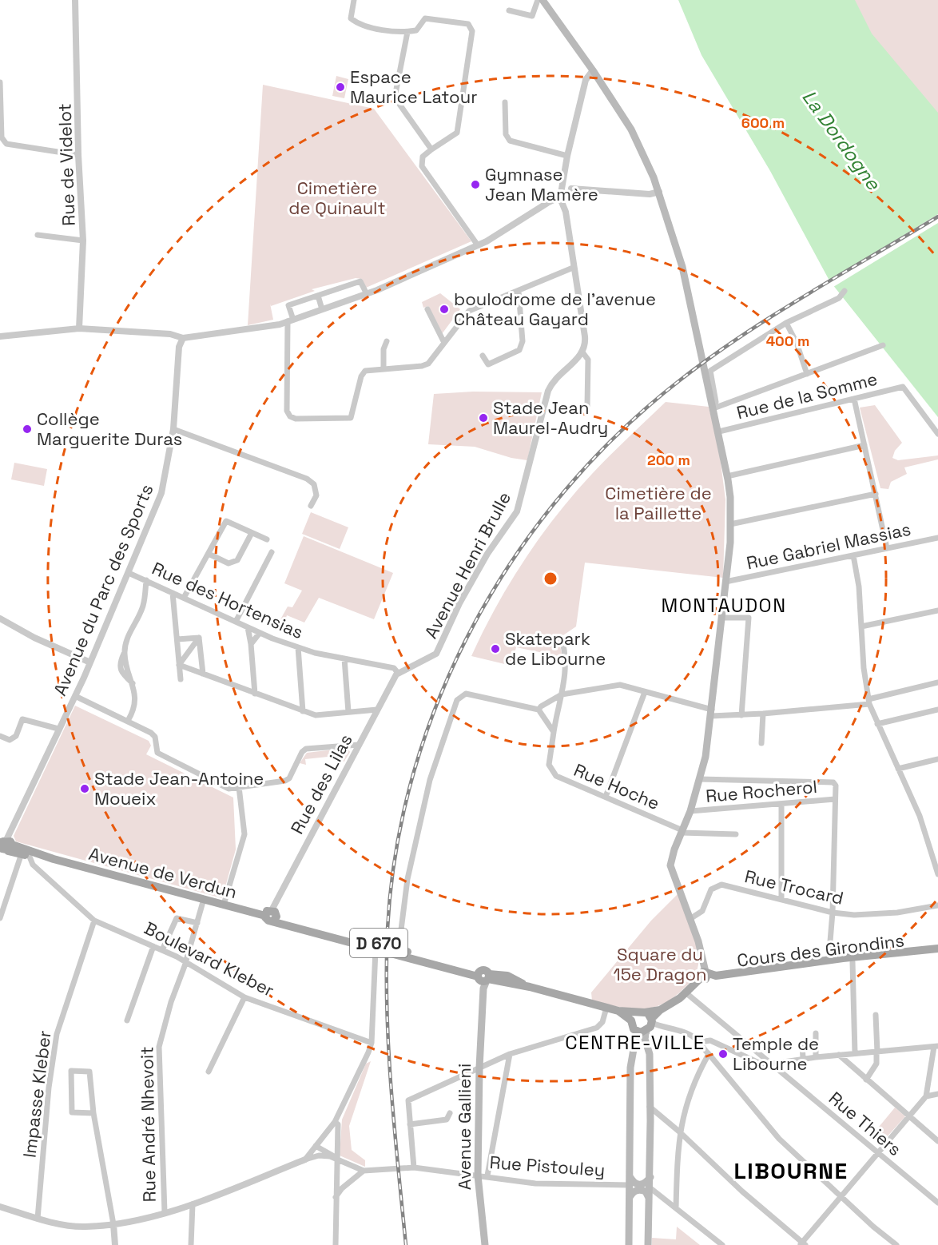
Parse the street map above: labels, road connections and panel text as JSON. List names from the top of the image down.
{
  "streets": {
    "main road": [
      "Avenue de Verdun",
      "D 670",
      "Cours des Girondins",
      "Avenue Gallieni"
    ],
    "street": [
      "Rue de Videlot",
      "Rue de la Somme",
      "Rue Gabriel Massias",
      "Avenue Henri Brulle",
      "Avenue du Parc des Sports",
      "Rue des Hortensias",
      "Rue des Lilas",
      "Rue Hoche",
      "Rue Rocherol",
      "Rue Trocard",
      "Boulevard Kleber",
      "Impasse Kleber",
      "Rue Thiers",
      "Rue André Nhevoit",
      "Rue Pistouley"
    ]
  },
  "crossings": [
    ["Avenue Henri Brulle", "Rue des Hortensias"],
    ["Avenue Henri Brulle", "Rue des Lilas"],
    ["Avenue du Parc des Sports", "Rue des Hortensias"],
    ["Avenue du Parc des Sports", "Avenue de Verdun"],
    ["Rue des Hortensias", "Rue des Lilas"],
    ["Rue des Lilas", "Avenue de Verdun"],
    ["Avenue de Verdun", "D 670"],
    ["Avenue de Verdun", "Boulevard Kleber"],
    ["Avenue de Verdun", "Rue André Nhevoit"],
    ["Avenue de Verdun", "Avenue Gallieni"],
    ["Boulevard Kleber", "Impasse Kleber"],
    ["Boulevard Kleber", "Rue André Nhevoit"],
    ["Avenue Gallieni", "Rue Pistouley"]
  ],
  "districts": ["MONTAUDON", "CENTRE-VILLE", "LIBOURNE"],
  "water": ["La Dordogne"],
  "parks": ["Cimetière de Quinault", "Cimetière de la Paillette", "Square du 15e Dragon"],
  "places": [
    "Espace Maurice Latour",
    "Gymnase Jean Mamère",
    "boulodrome de l'avenue Château Gayard",
    "Stade Jean Maurel-Audry",
    "Collège Marguerite Duras",
    "Skatepark de Libourne",
    "Stade Jean-Antoine Moueix",
    "Temple de Libourne"
  ],
  "rings": ["600 m", "400 m", "200 m"]
}
